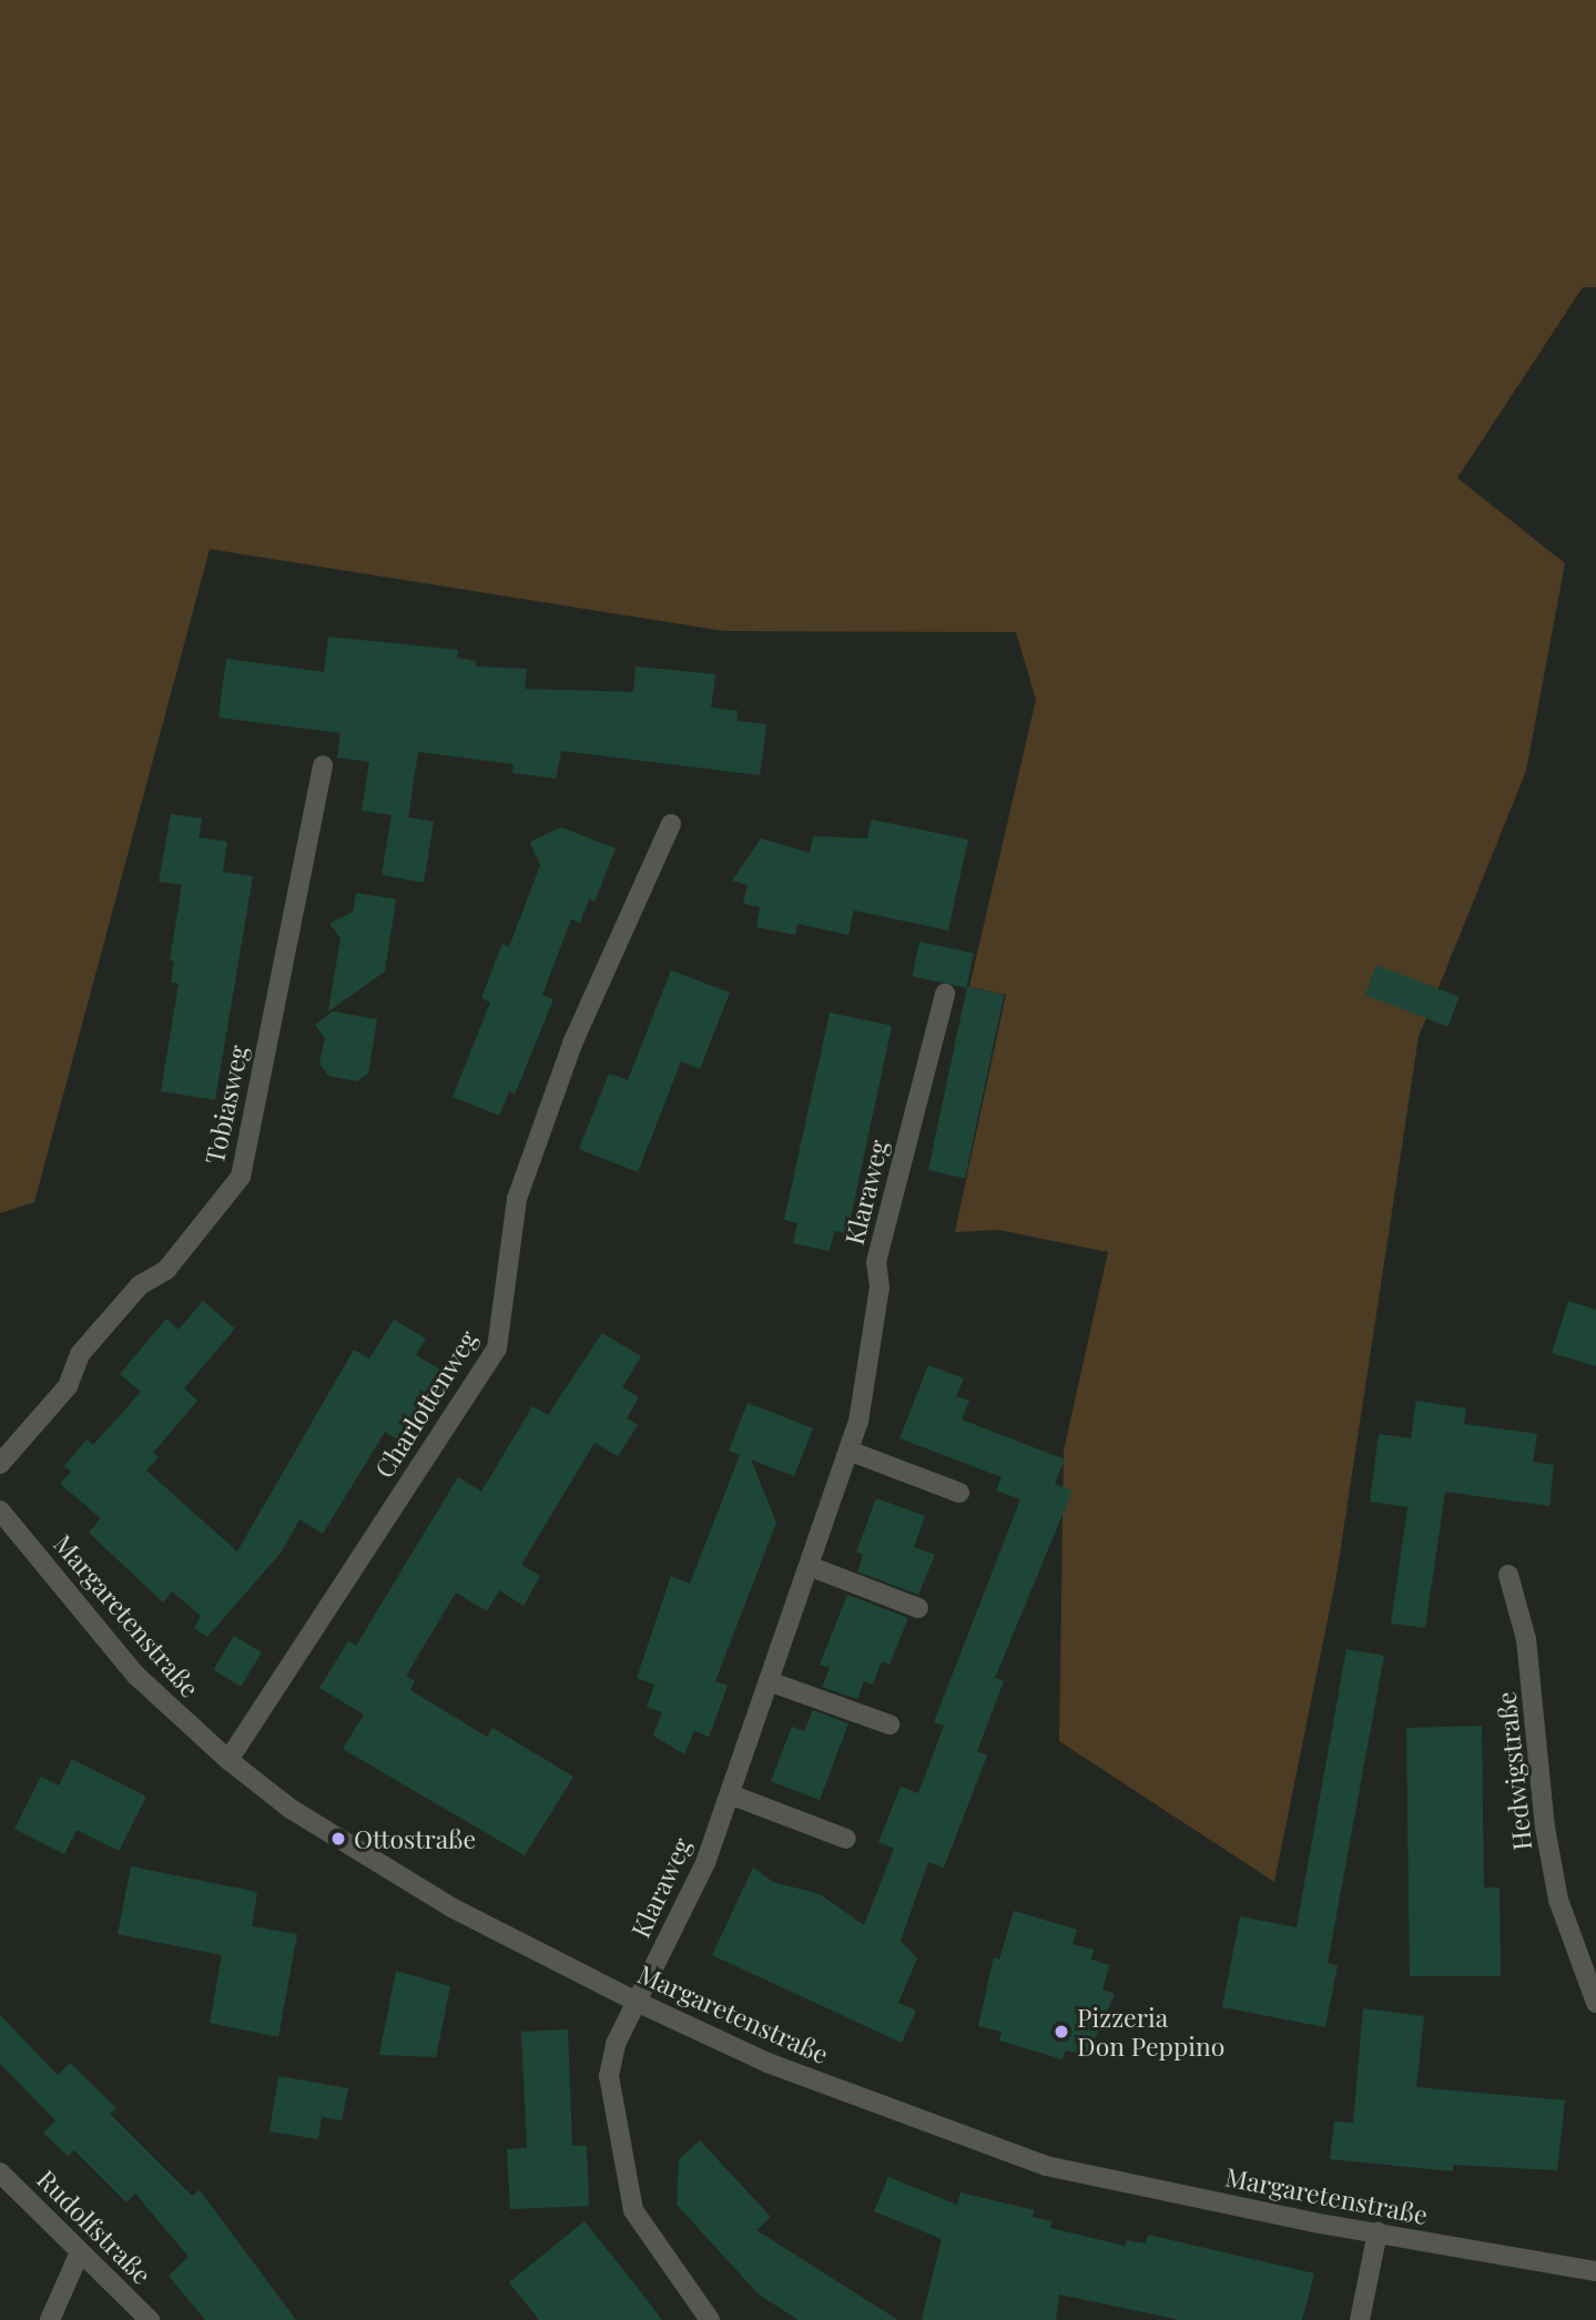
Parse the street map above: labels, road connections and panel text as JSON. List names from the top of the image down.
{
  "streets": {
    "street": [
      "Tobiasweg",
      "Klaraweg",
      "Charlottenweg",
      "Margaretenstraße",
      "Hedwigstraße",
      "Rudolfstraße"
    ]
  },
  "crossings": [
    ["Klaraweg", "Margaretenstraße"],
    ["Charlottenweg", "Margaretenstraße"]
  ],
  "places": ["Ottostraße", "Pizzeria Don Peppino"]
}
